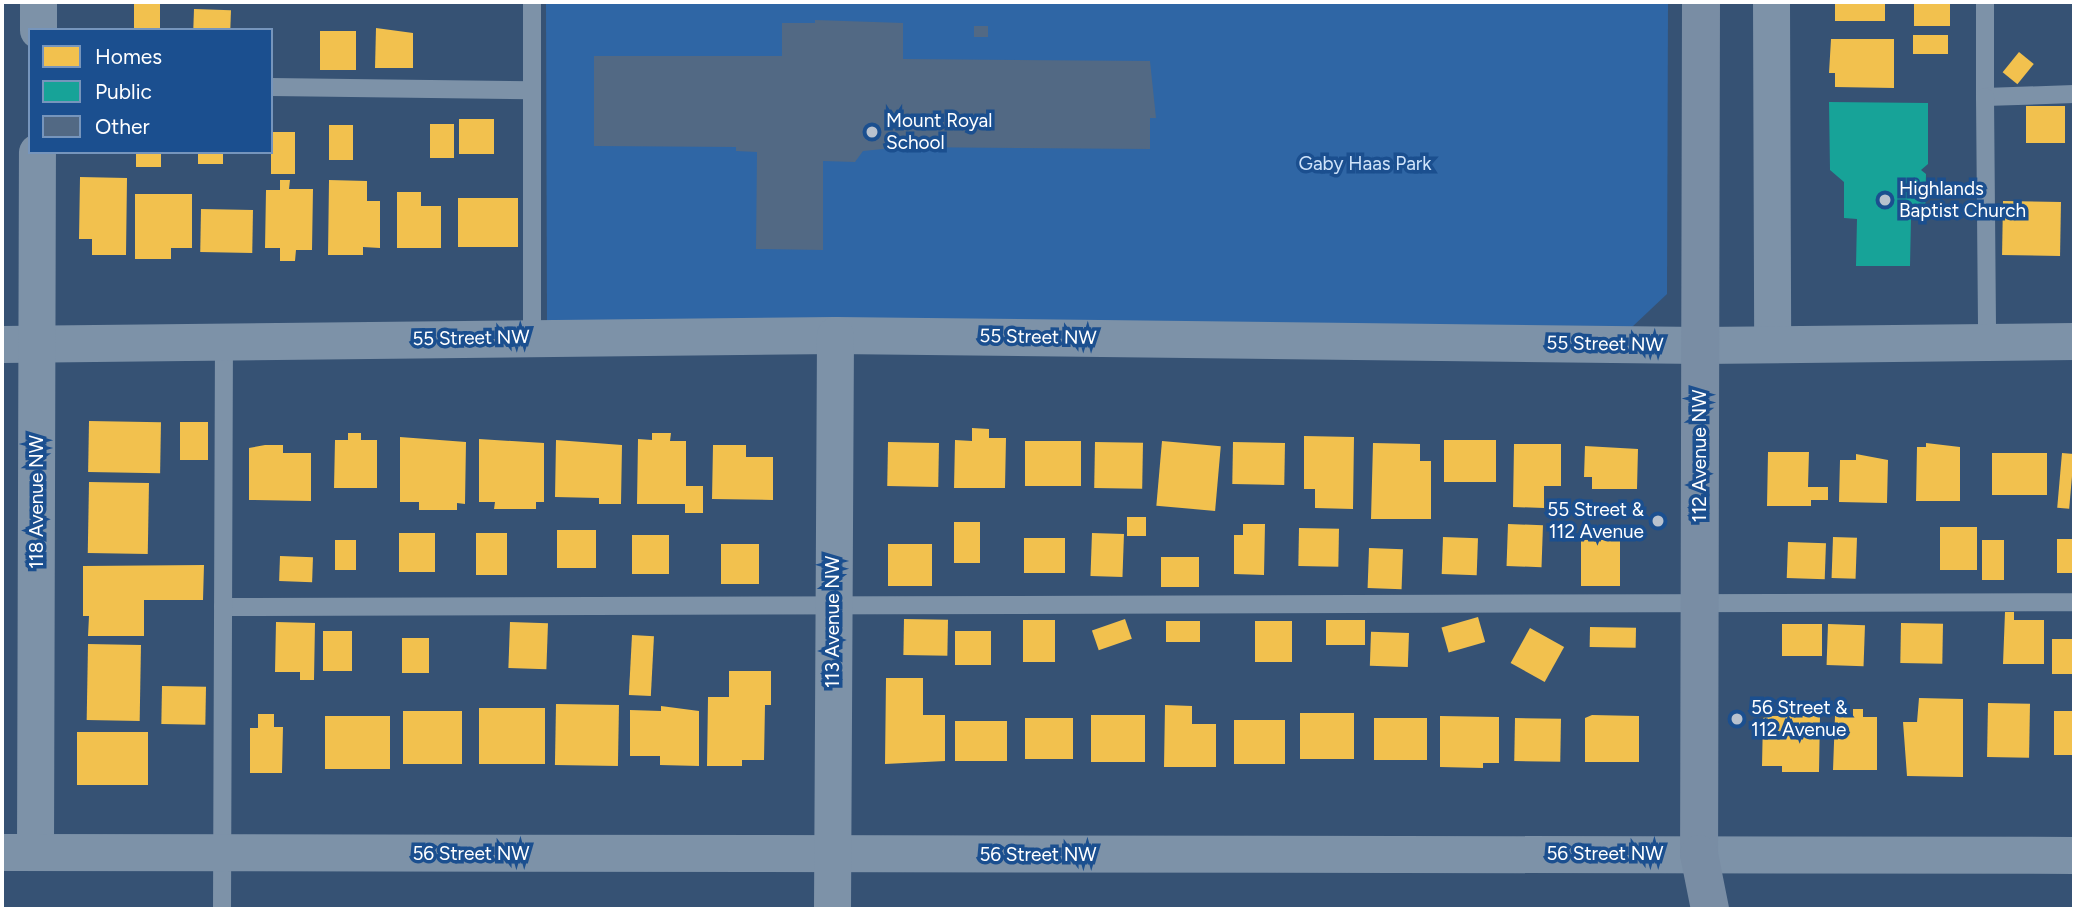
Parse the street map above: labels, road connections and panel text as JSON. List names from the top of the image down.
{
  "streets": {
    "main road": ["112 Avenue NW"],
    "street": [
      "55 Street NW",
      "118 Avenue NW",
      "113 Avenue NW",
      "56 Street NW"
    ]
  },
  "crossings": [
    ["55 Street NW", "112 Avenue NW"],
    ["55 Street NW", "118 Avenue NW"],
    ["55 Street NW", "113 Avenue NW"],
    ["112 Avenue NW", "56 Street NW"],
    ["118 Avenue NW", "56 Street NW"],
    ["113 Avenue NW", "56 Street NW"]
  ],
  "parks": ["Gaby Haas Park"],
  "places": [
    "Mount Royal School",
    "Highlands Baptist Church",
    "55 Street & 112 Avenue",
    "56 Street & 112 Avenue"
  ],
  "legend": ["Homes", "Public", "Other"]
}
